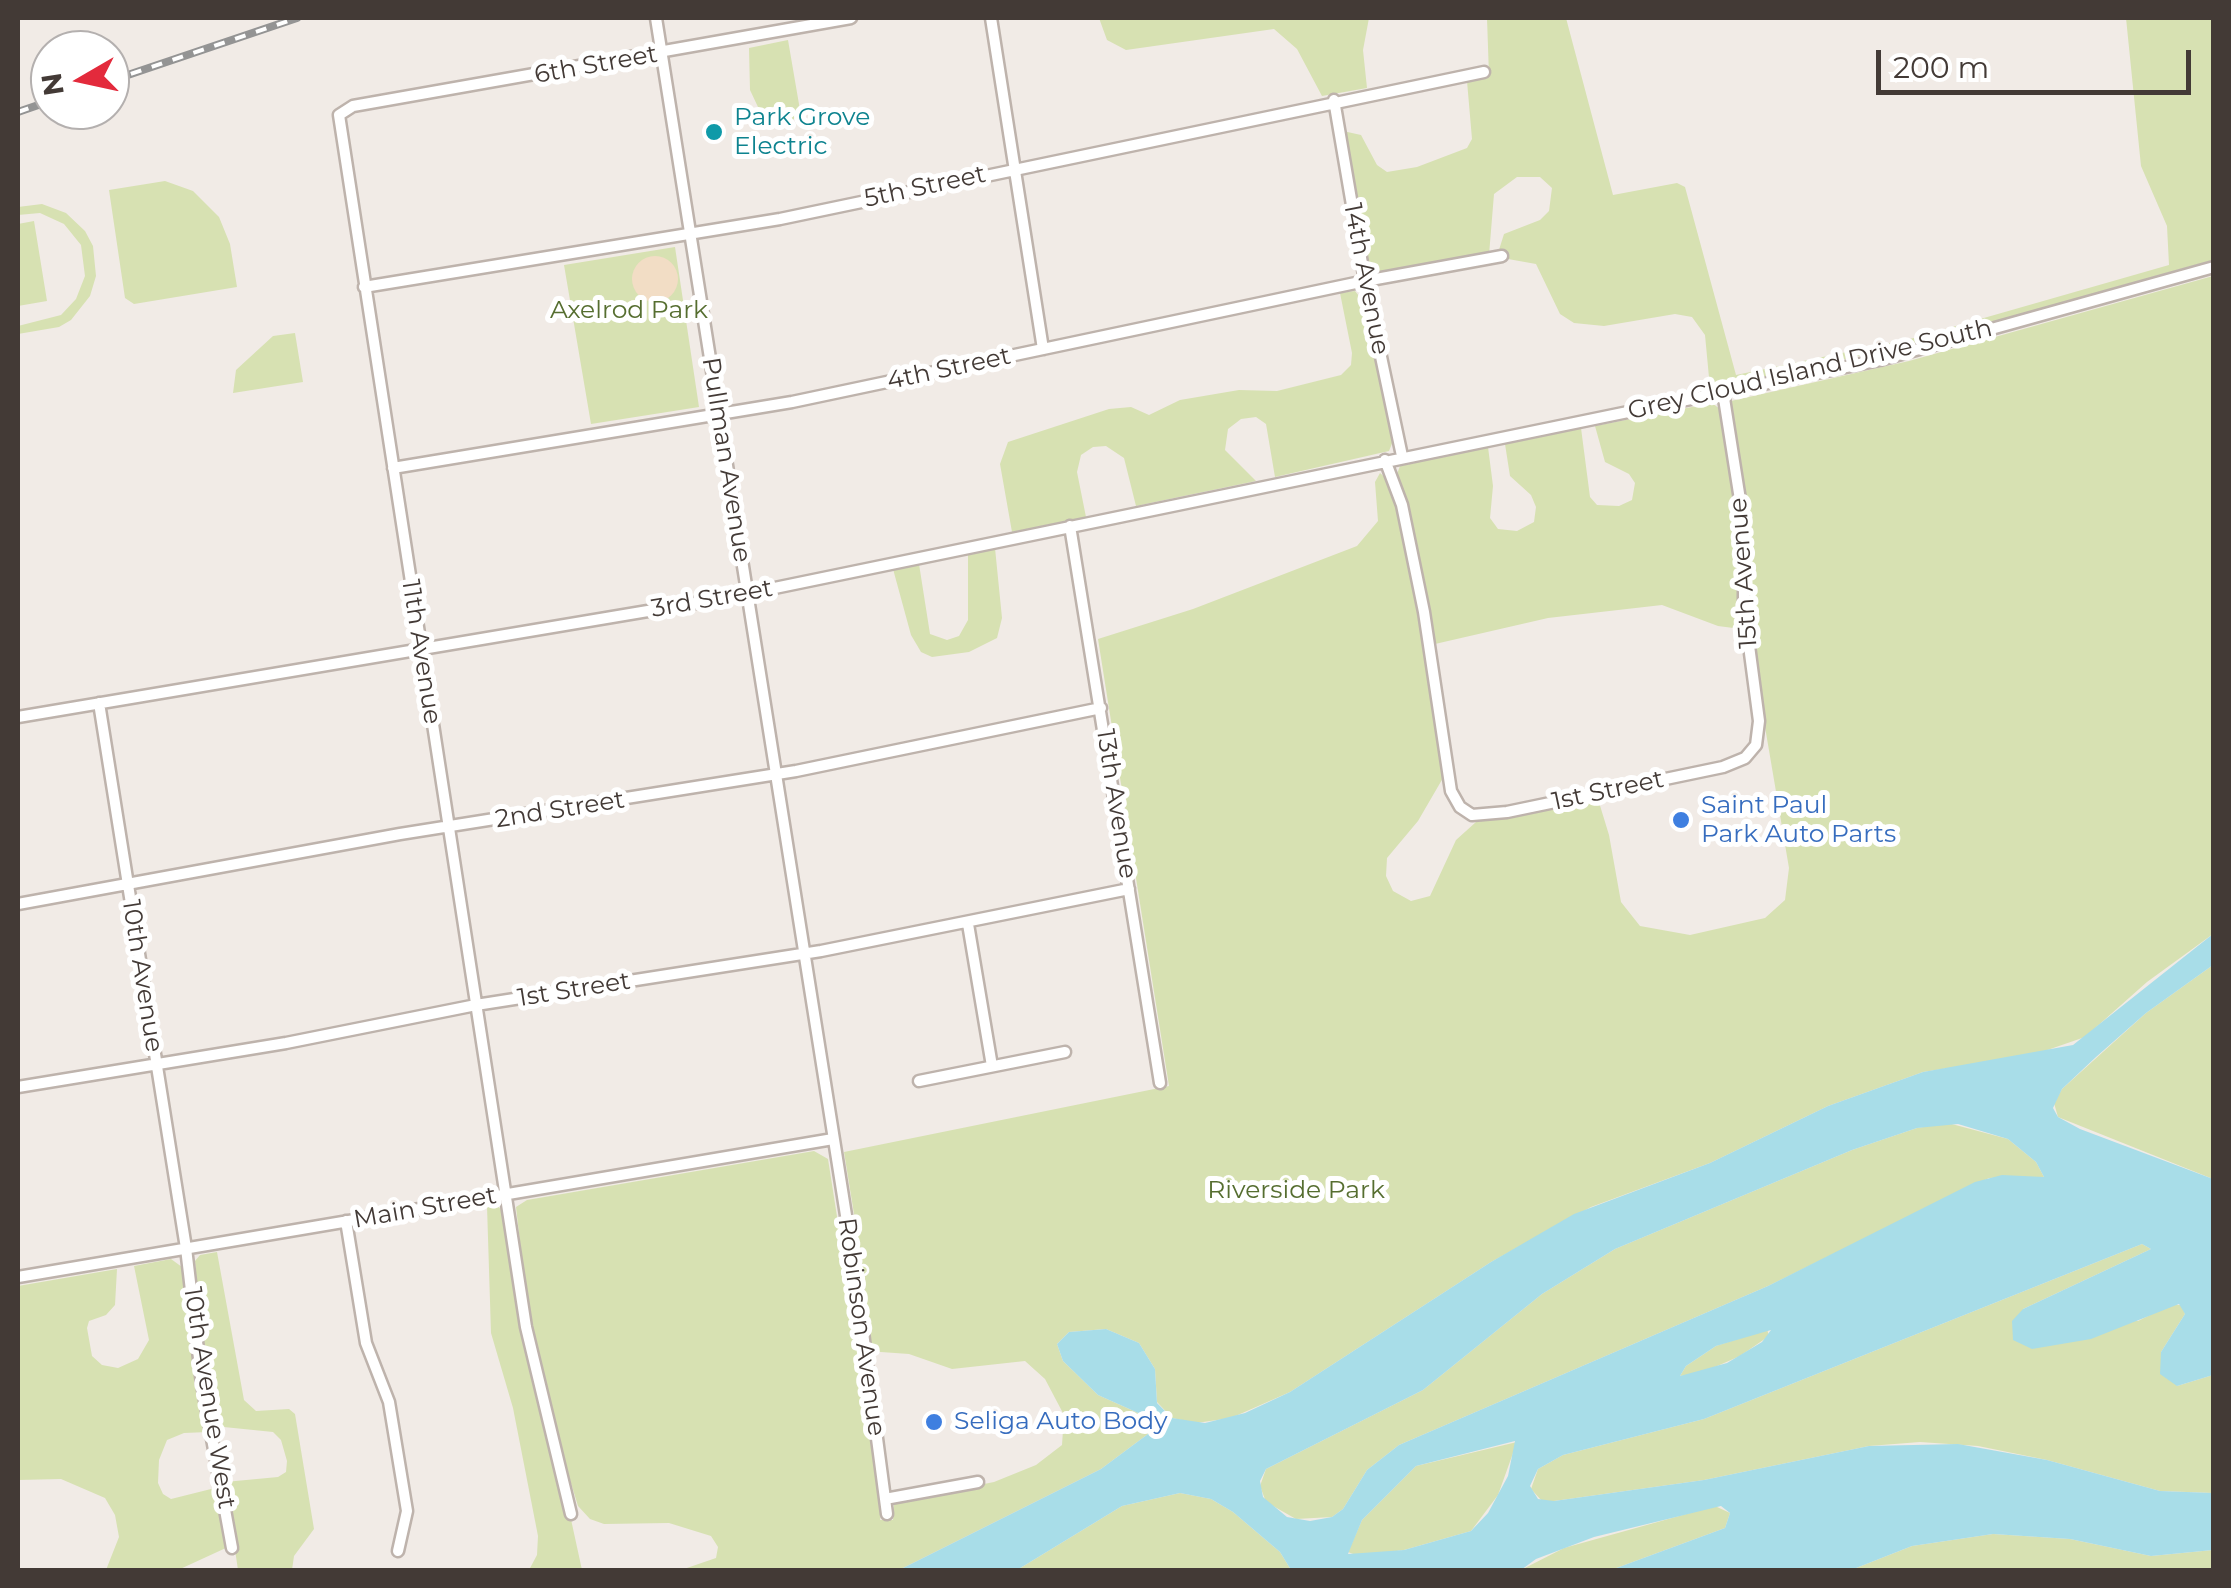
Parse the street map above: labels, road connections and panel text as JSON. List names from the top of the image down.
{
  "streets": {
    "street": [
      "6th Street",
      "5th Street",
      "14th Avenue",
      "4th Street",
      "Grey Cloud Island Drive South",
      "Pullman Avenue",
      "15th Avenue",
      "3rd Street",
      "11th Avenue",
      "1st Street",
      "13th Avenue",
      "2nd Street",
      "10th Avenue",
      "Main Street",
      "Robinson Avenue",
      "10th Avenue West"
    ]
  },
  "crossings": [
    ["6th Street", "Pullman Avenue"],
    ["6th Street", "11th Avenue"],
    ["5th Street", "14th Avenue"],
    ["5th Street", "Pullman Avenue"],
    ["5th Street", "11th Avenue"],
    ["14th Avenue", "4th Street"],
    ["14th Avenue", "Grey Cloud Island Drive South"],
    ["14th Avenue", "3rd Street"],
    ["4th Street", "Pullman Avenue"],
    ["4th Street", "11th Avenue"],
    ["Grey Cloud Island Drive South", "15th Avenue"],
    ["Grey Cloud Island Drive South", "3rd Street"],
    ["Pullman Avenue", "3rd Street"],
    ["Pullman Avenue", "1st Street"],
    ["Pullman Avenue", "2nd Street"],
    ["Pullman Avenue", "Main Street"],
    ["Pullman Avenue", "Robinson Avenue"],
    ["15th Avenue", "1st Street"],
    ["3rd Street", "11th Avenue"],
    ["3rd Street", "1st Street"],
    ["3rd Street", "13th Avenue"],
    ["3rd Street", "10th Avenue"],
    ["11th Avenue", "1st Street"],
    ["11th Avenue", "2nd Street"],
    ["11th Avenue", "Main Street"],
    ["1st Street", "13th Avenue"],
    ["1st Street", "10th Avenue"],
    ["13th Avenue", "2nd Street"],
    ["2nd Street", "10th Avenue"],
    ["10th Avenue", "Main Street"],
    ["10th Avenue", "10th Avenue West"],
    ["Main Street", "Robinson Avenue"],
    ["Main Street", "10th Avenue West"]
  ],
  "parks": ["Axelrod Park", "Riverside Park"],
  "places": ["Park Grove Electric", "Saint Paul Park Auto Parts", "Seliga Auto Body"],
  "scale_bar": "200 m",
  "north": "left"
}
